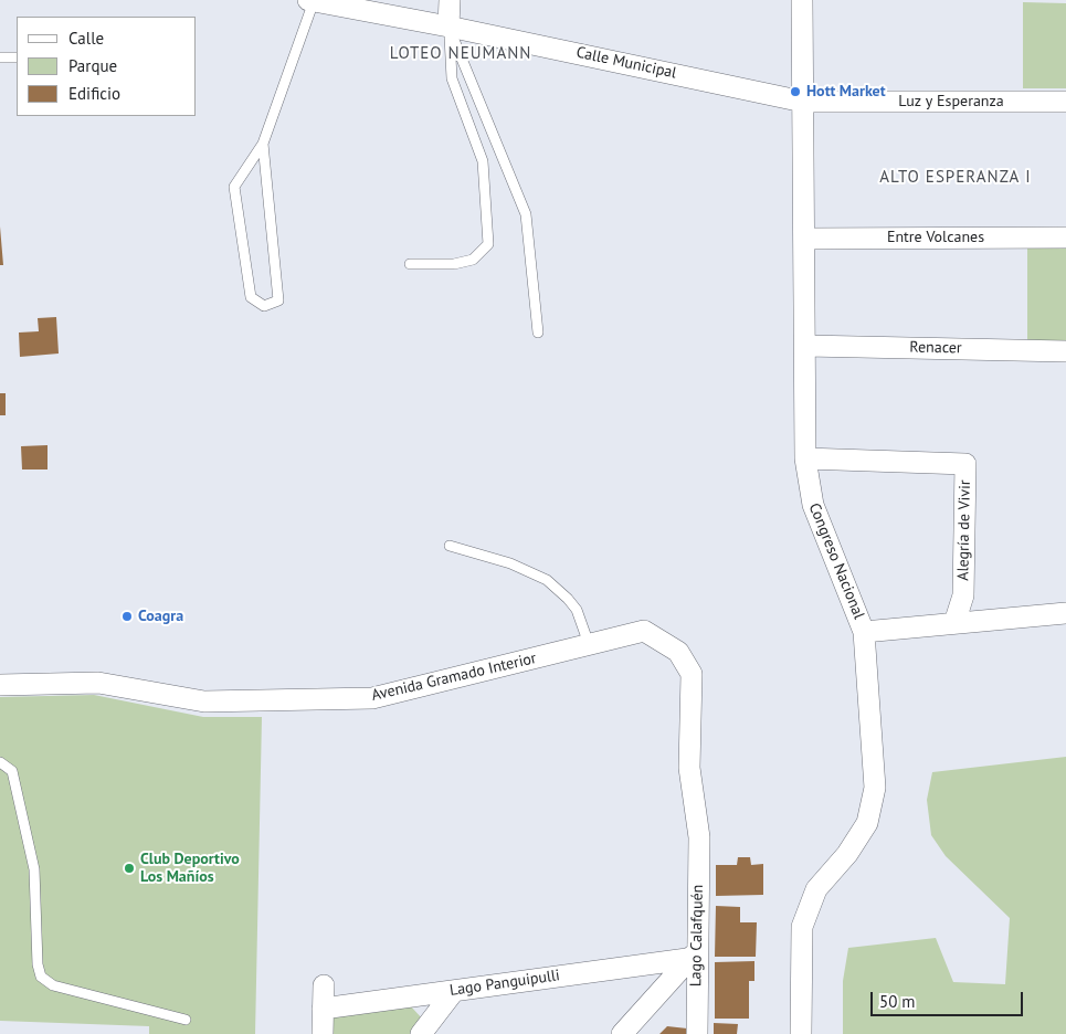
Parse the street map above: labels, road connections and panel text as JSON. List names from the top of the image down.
{
  "streets": {
    "street": [
      "Calle Municipal",
      "Luz y Esperanza",
      "Entre Volcanes",
      "Renacer",
      "Alegría de Vivir",
      "Congreso Nacional",
      "Avenida Gramado Interior",
      "Lago Calafquén",
      "Lago Panguipulli"
    ]
  },
  "crossings": [
    ["Calle Municipal", "Luz y Esperanza"],
    ["Calle Municipal", "Congreso Nacional"],
    ["Luz y Esperanza", "Congreso Nacional"],
    ["Entre Volcanes", "Congreso Nacional"],
    ["Renacer", "Congreso Nacional"],
    ["Alegría de Vivir", "Congreso Nacional"],
    ["Avenida Gramado Interior", "Lago Calafquén"],
    ["Lago Calafquén", "Lago Panguipulli"]
  ],
  "districts": ["LOTEO NEUMANN", "ALTO ESPERANZA I"],
  "places": ["Hott Market", "Coagra", "Club Deportivo Los Mañíos"],
  "legend": ["Calle", "Parque", "Edificio"],
  "scale_bar": "50 m"
}
